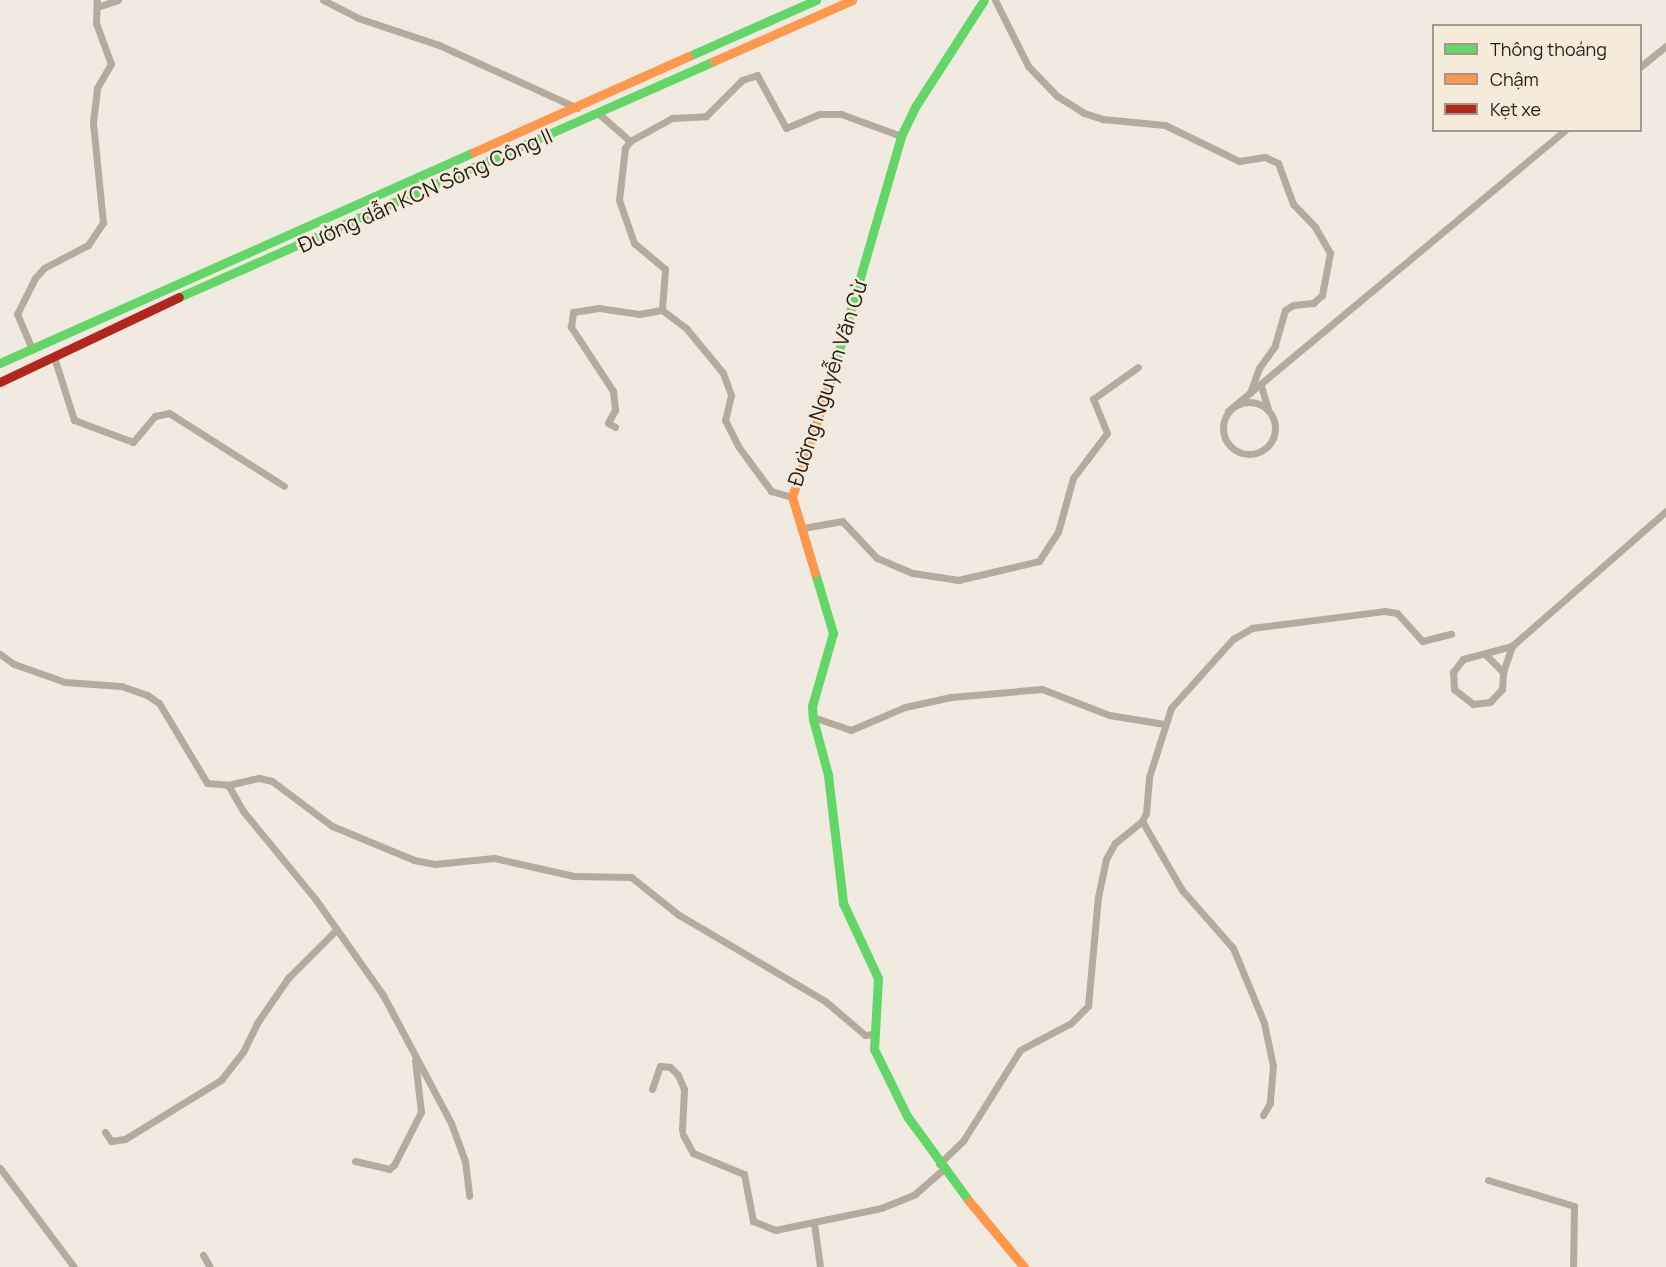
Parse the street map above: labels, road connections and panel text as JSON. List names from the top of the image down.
{
  "streets": {
    "street": ["Đường dẫn KCN Sông Công II", "Đường Nguyễn Văn Cừ"]
  },
  "legend": ["Thông thoáng", "Chậm", "Kẹt xe"]
}
